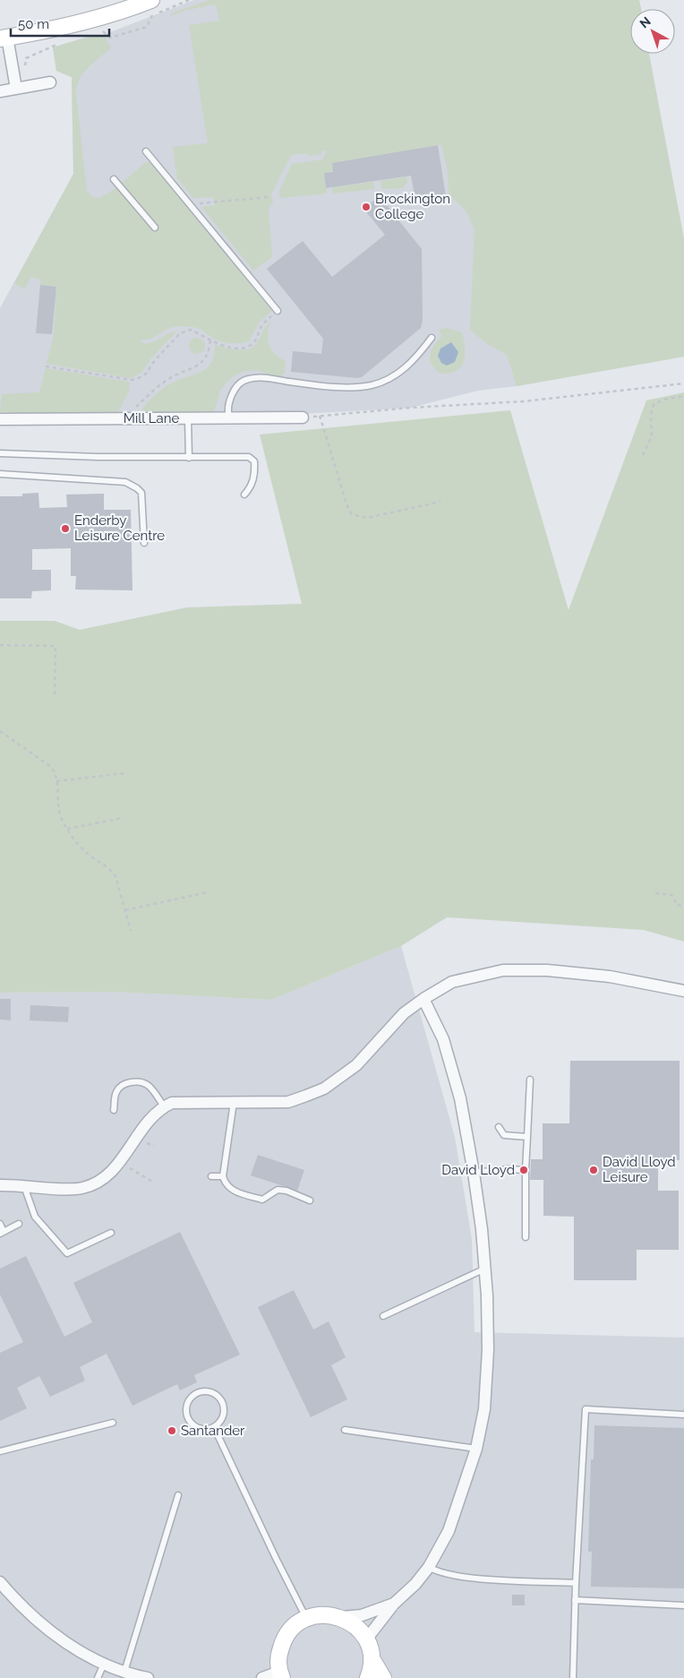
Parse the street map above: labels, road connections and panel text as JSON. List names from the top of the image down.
{
  "streets": {
    "street": ["Mill Lane"]
  },
  "places": [
    "Brockington College",
    "Enderby Leisure Centre",
    "David Lloyd",
    "David Lloyd Leisure",
    "Santander"
  ],
  "scale_bar": "50 m",
  "north": "top left"
}
